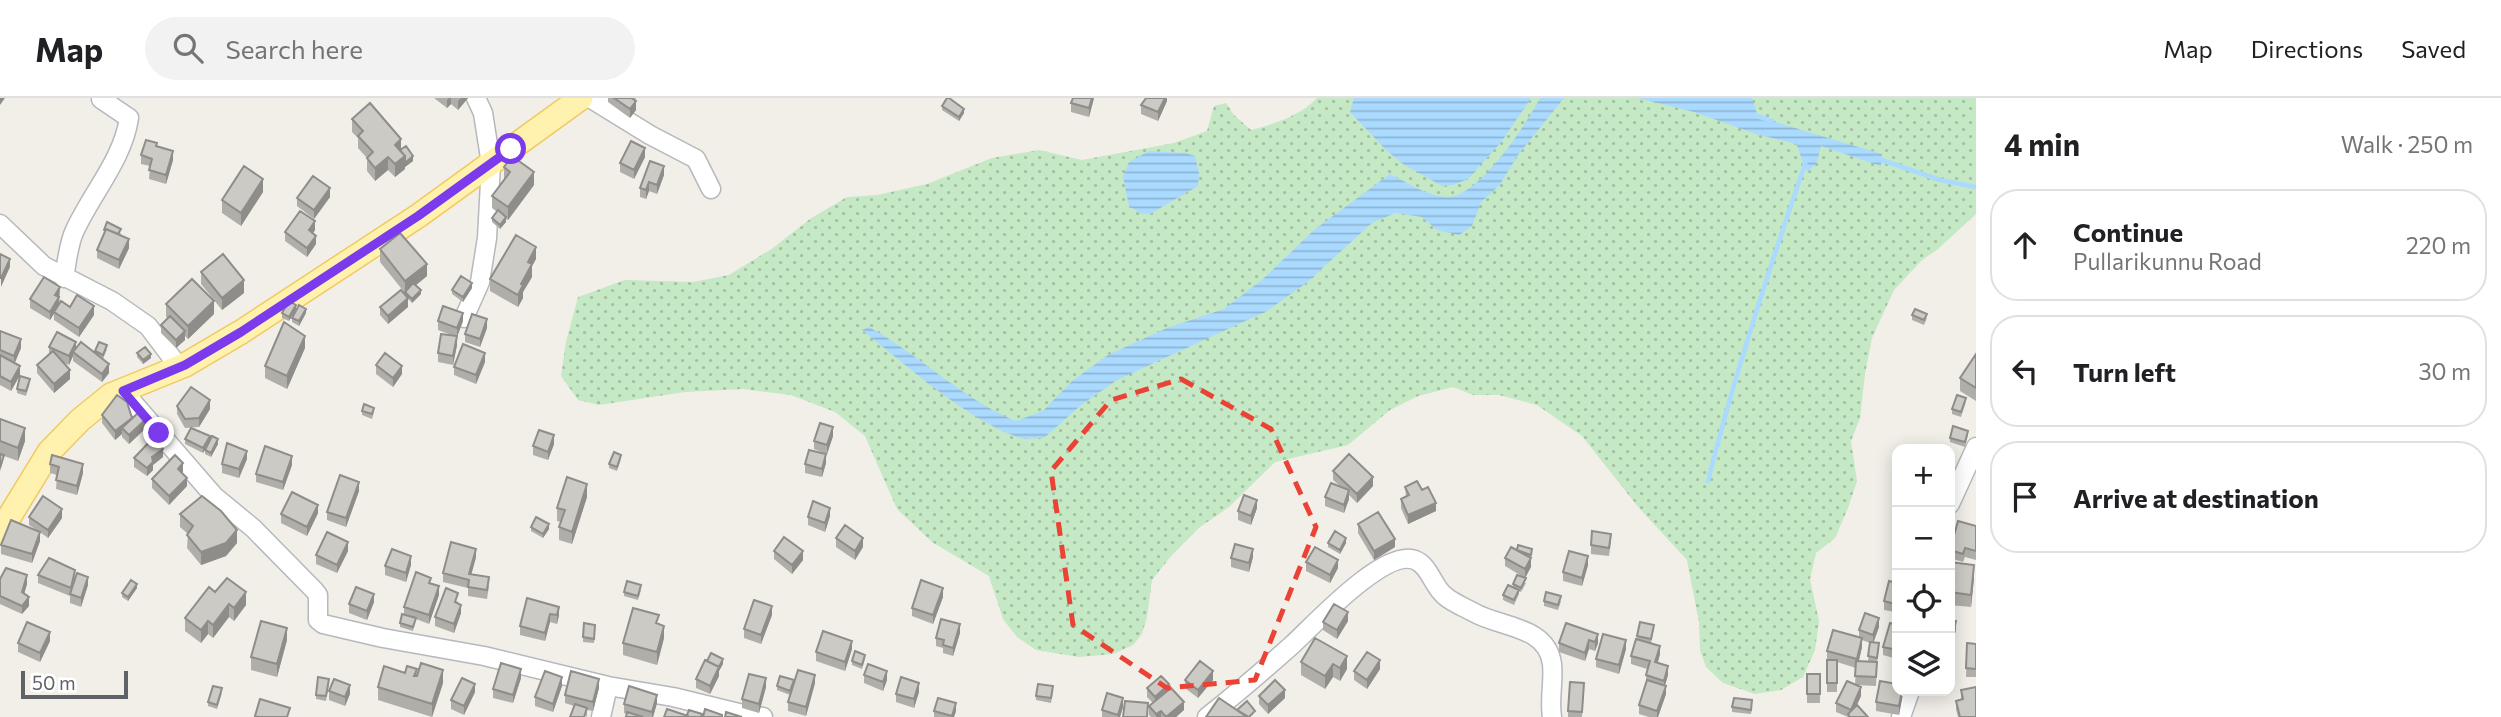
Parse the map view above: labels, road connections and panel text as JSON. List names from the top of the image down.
{
  "scale_bar": "50 m",
  "page": {
    "header": "Map",
    "search": "Search here",
    "nav": ["Map", "Directions", "Saved"],
    "heading": ["4 min", "Walk · 250 m"],
    "list": [
      ["Continue", "Pullarikunnu Road", "220 m"],
      ["Turn left", "30 m"],
      "Arrive at destination"
    ],
    "map_buttons": ["+", "−"],
    "scale": "50 m"
  }
}
